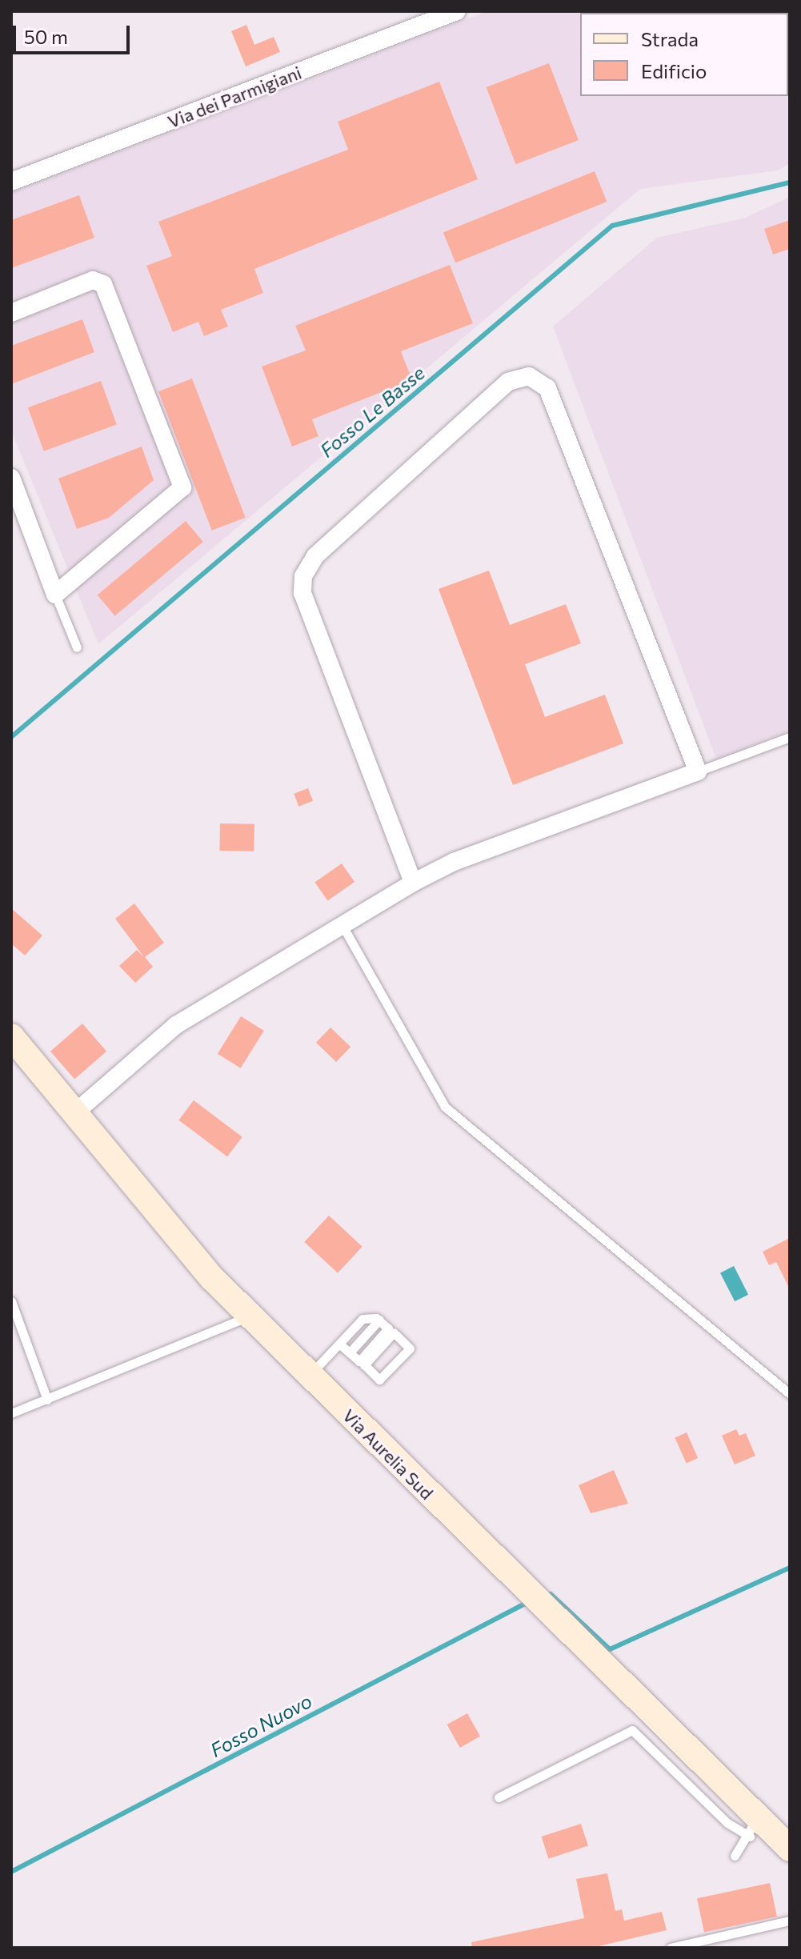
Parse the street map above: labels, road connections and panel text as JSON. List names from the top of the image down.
{
  "streets": {
    "main road": ["Via Aurelia Sud"],
    "street": ["Via dei Parmigiani"]
  },
  "water": ["Fosso Le Basse", "Fosso Nuovo"],
  "legend": ["Strada", "Edificio"],
  "scale_bar": "50 m"
}
